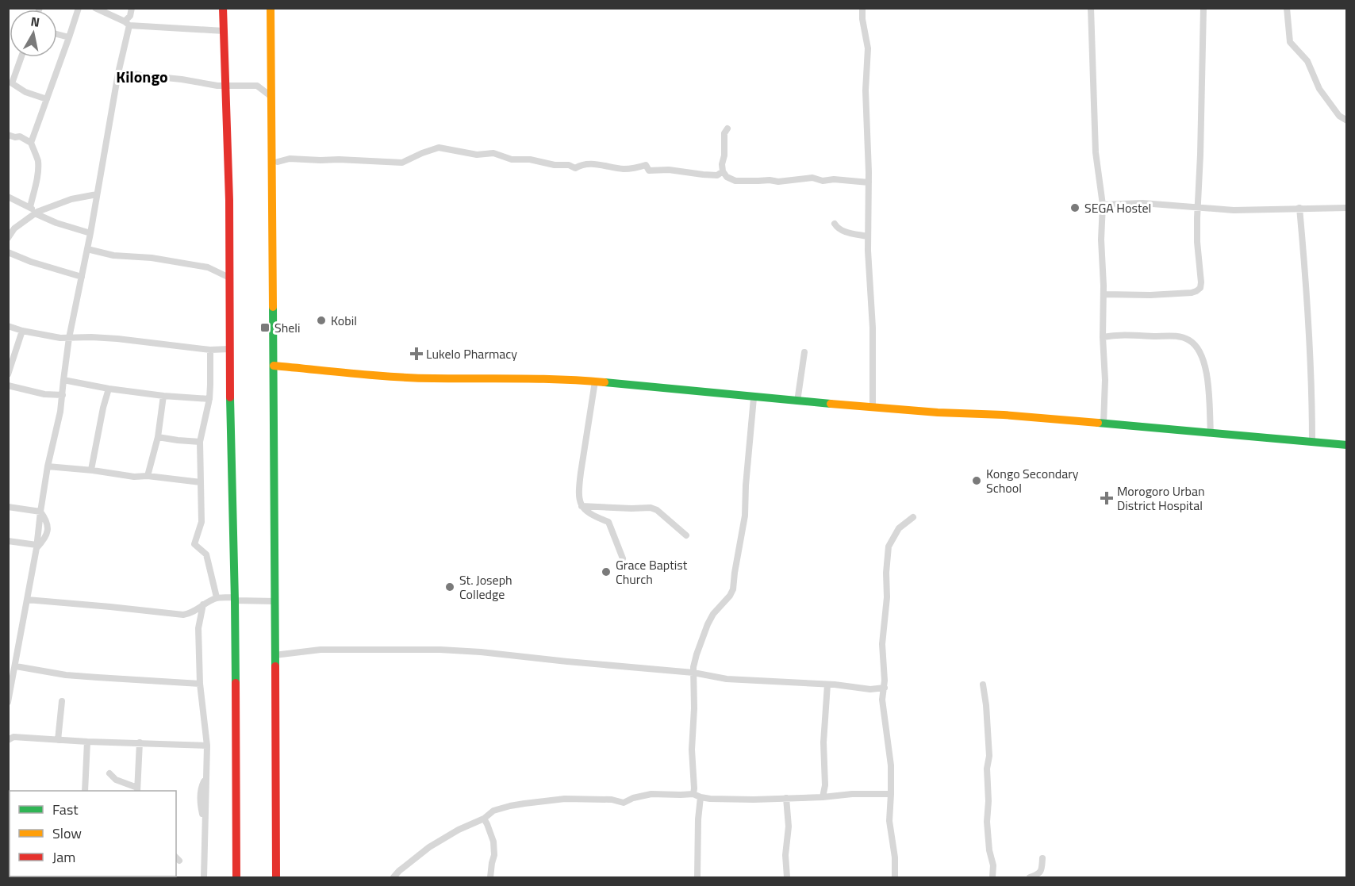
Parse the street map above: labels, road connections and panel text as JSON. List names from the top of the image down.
{
  "districts": ["Kilongo"],
  "places": {
    "other": [
      "SEGA Hostel",
      "Kobil",
      "Kongo Secondary School",
      "Grace Baptist Church",
      "St. Joseph Colledge"
    ],
    "transit": ["Sheli"],
    "health": ["Lukelo Pharmacy", "Morogoro Urban District Hospital"]
  },
  "legend": ["Fast", "Slow", "Jam"],
  "north": "top"
}
